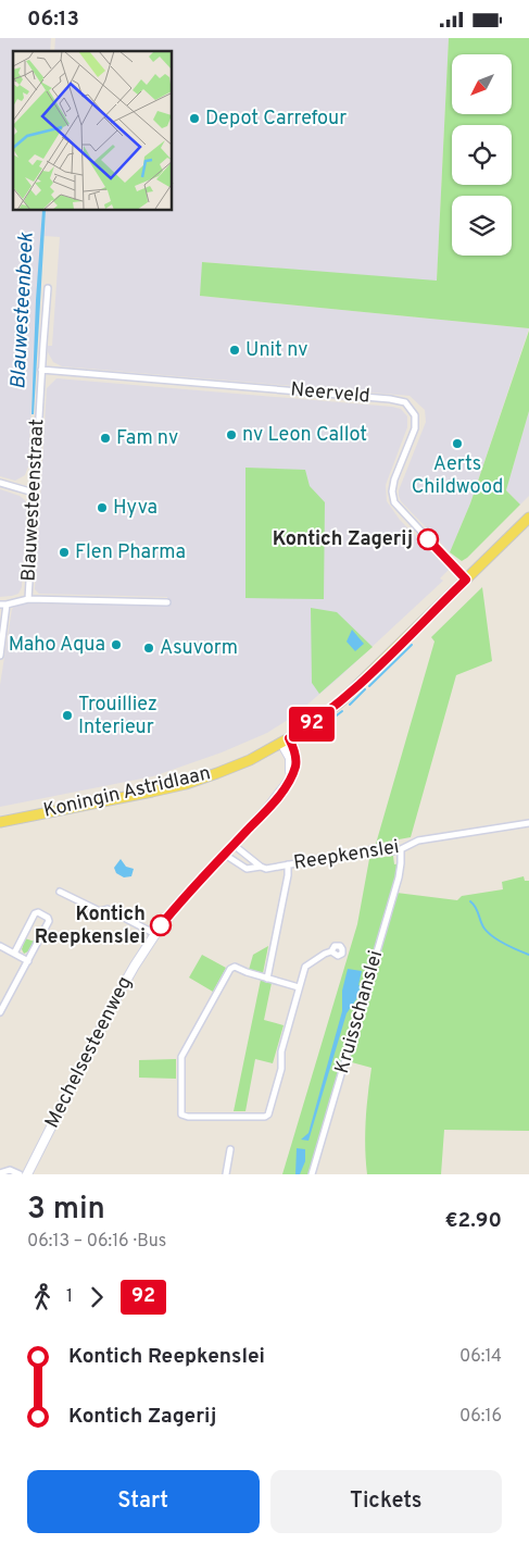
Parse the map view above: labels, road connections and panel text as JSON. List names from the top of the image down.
{
  "streets": {
    "main road": ["Koningin Astridlaan"],
    "street": [
      "Neerveld",
      "Blauwesteenstraat",
      "Reepkenslei",
      "Kruisschanslei",
      "Mechelsesteenweg"
    ]
  },
  "crossings": [
    ["Neerveld", "Blauwesteenstraat"],
    ["Koningin Astridlaan", "Mechelsesteenweg"],
    ["Reepkenslei", "Kruisschanslei"],
    ["Reepkenslei", "Mechelsesteenweg"]
  ],
  "water": ["Blauwesteenbeek"],
  "places": [
    "Depot Carrefour",
    "Unit nv",
    "nv Leon Callot",
    "Fam nv",
    "Aerts Childwood",
    "Hyva",
    "Kontich Zagerij",
    "Flen Pharma",
    "Maho Aqua",
    "Asuvorm",
    "Trouilliez Interieur",
    "Kontich Reepkenslei"
  ],
  "lines": ["bus line 92"],
  "north": "bottom left",
  "page": {
    "status": "06:13",
    "on_map": "92",
    "heading": ["3 min", "06:13 – 06:16 · Bus", "€2.90"],
    "legs": ["1", "92"],
    "list": [
      {
        "name": "Kontich Reepkenslei",
        "value": "06:14"
      },
      {
        "name": "Kontich Zagerij",
        "value": "06:16"
      }
    ],
    "buttons": ["Start", "Tickets"]
  }
}
